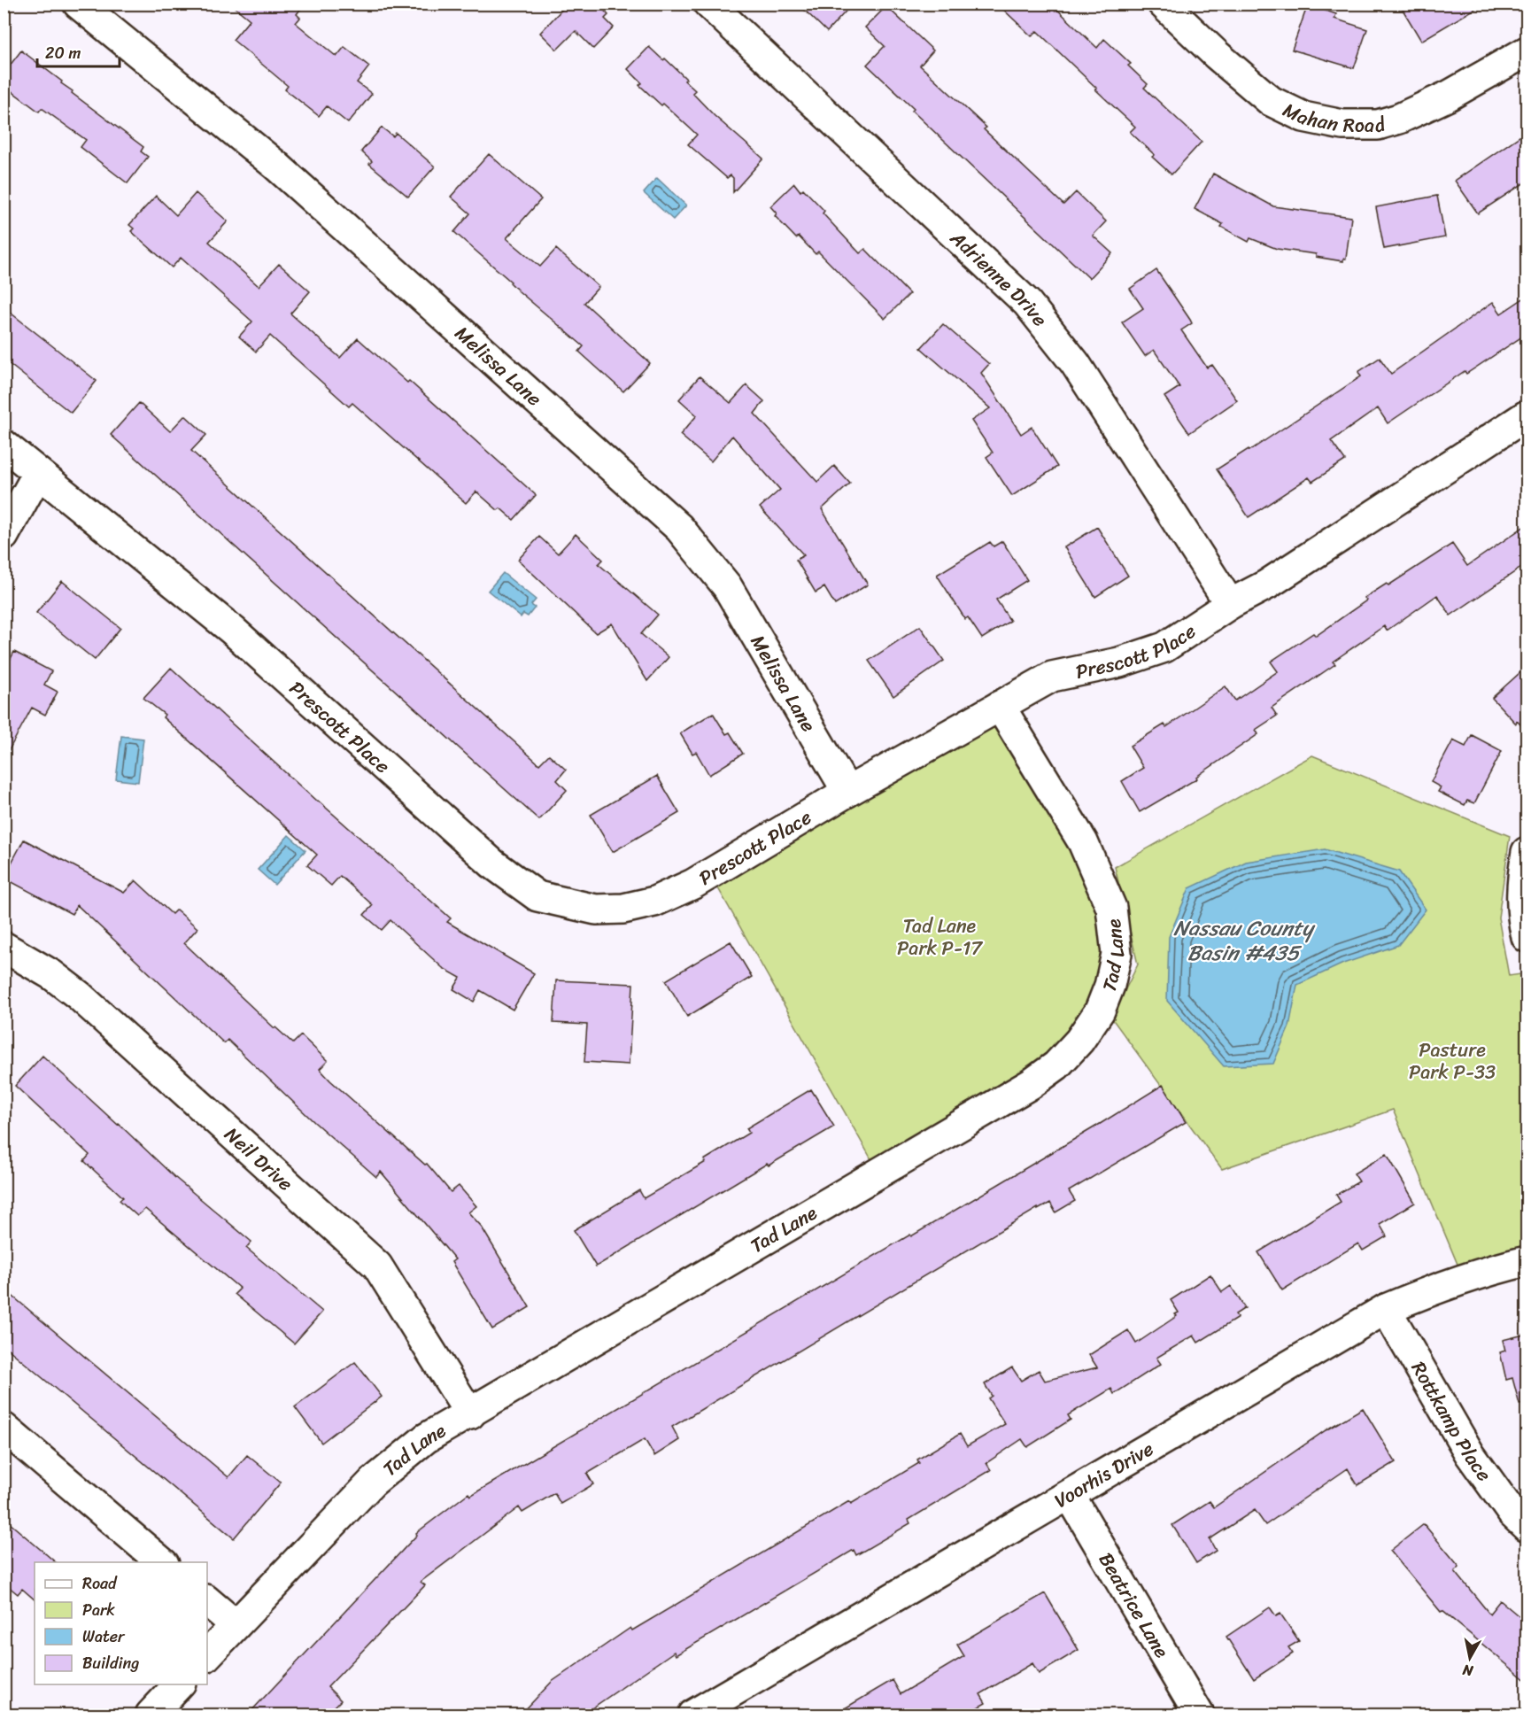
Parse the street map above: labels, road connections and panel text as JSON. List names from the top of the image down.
{
  "streets": {
    "street": [
      "Mahan Road",
      "Adrienne Drive",
      "Melissa Lane",
      "Prescott Place",
      "Tad Lane",
      "Neil Drive",
      "Rottkamp Place",
      "Voorhis Drive",
      "Beatrice Lane"
    ]
  },
  "crossings": [
    ["Adrienne Drive", "Prescott Place"],
    ["Melissa Lane", "Prescott Place"],
    ["Prescott Place", "Tad Lane"],
    ["Tad Lane", "Neil Drive"],
    ["Rottkamp Place", "Voorhis Drive"],
    ["Voorhis Drive", "Beatrice Lane"]
  ],
  "water": ["Nassau County Basin #435"],
  "parks": ["Tad Lane Park P-17", "Pasture Park P-33"],
  "legend": [
    "Road",
    "Park",
    "Water",
    "Building"
  ],
  "scale_bar": "20 m",
  "north": "bottom"
}
